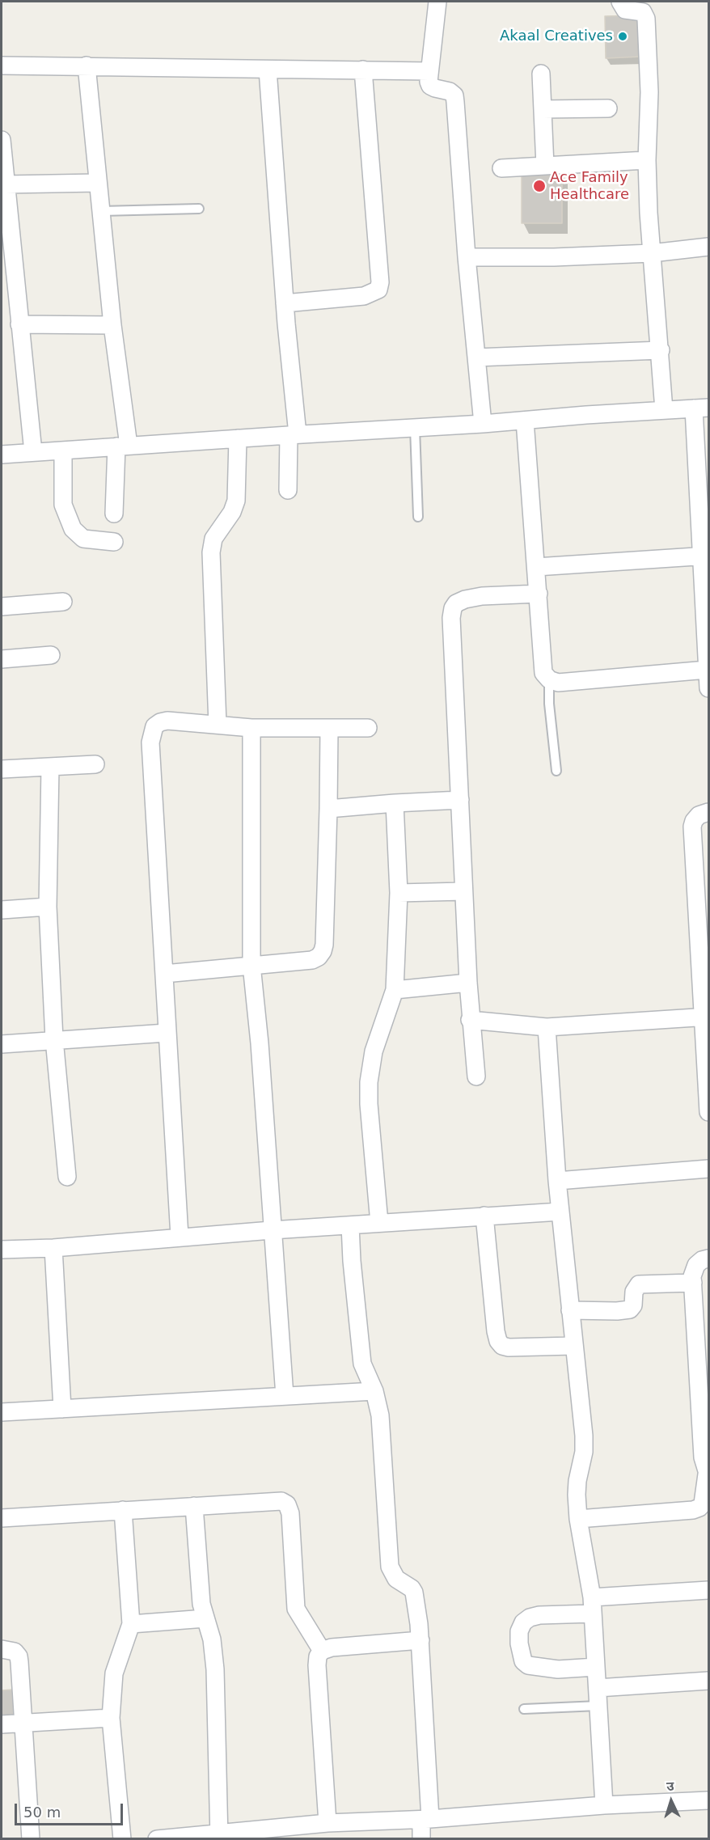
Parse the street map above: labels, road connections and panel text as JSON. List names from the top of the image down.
{
  "places": ["Akaal Creatives", "Ace Family Healthcare"],
  "scale_bar": "50 m",
  "north": "top"
}
